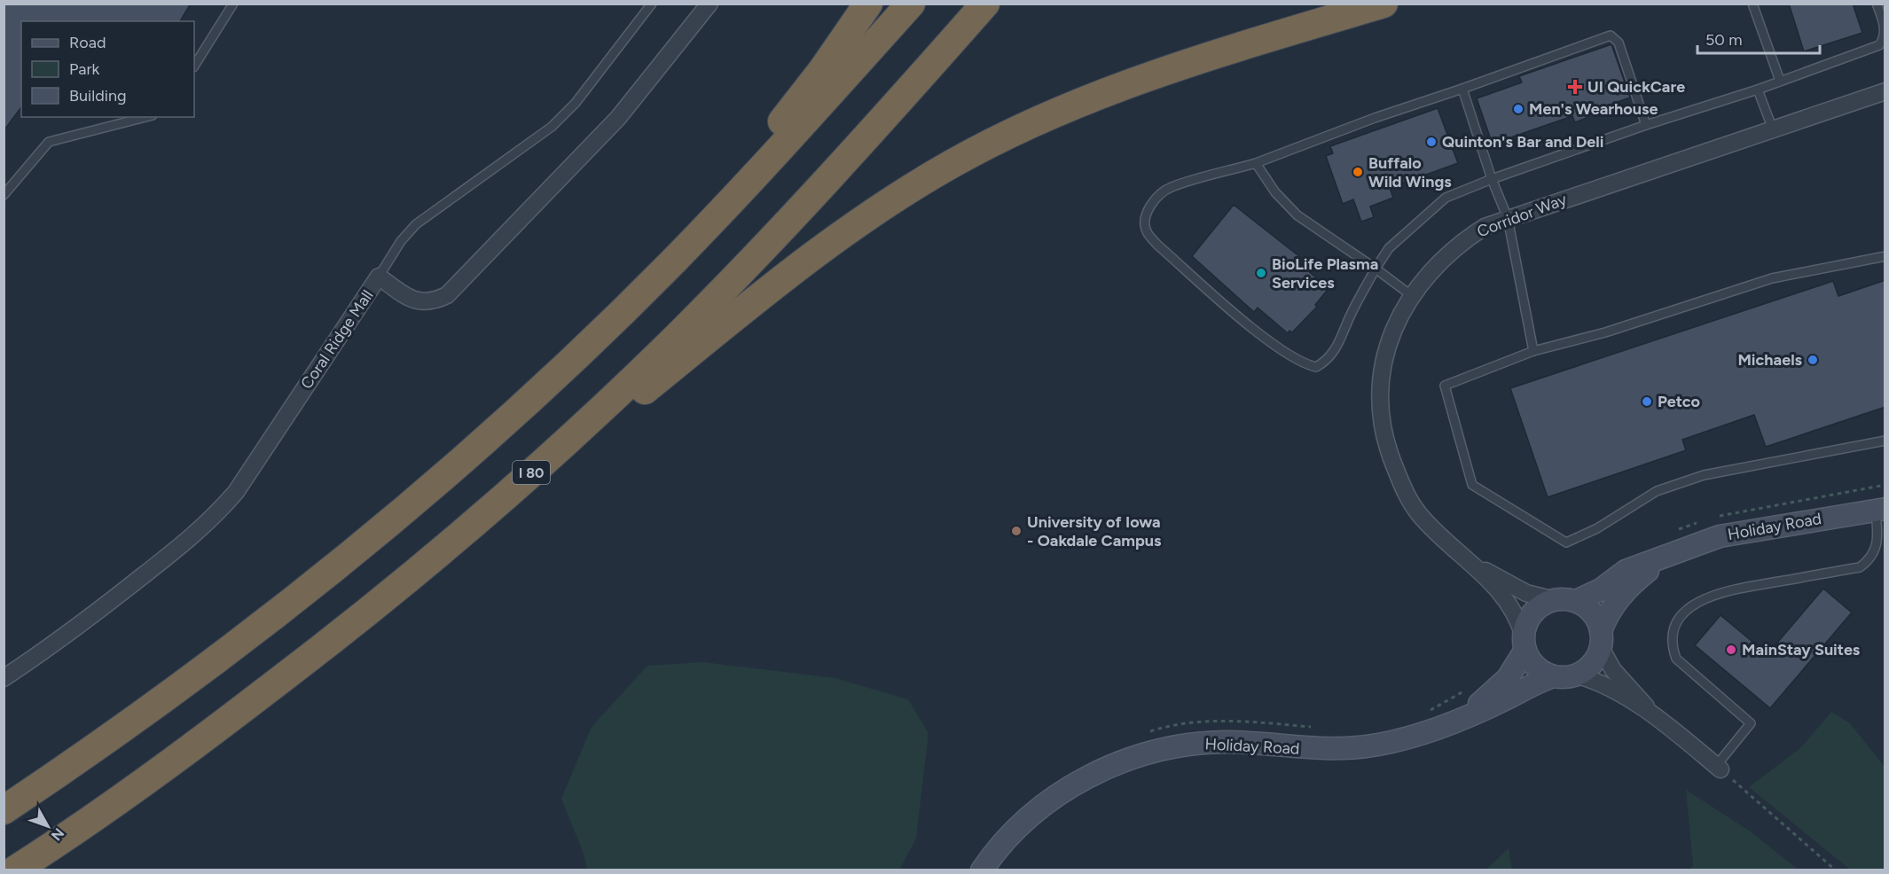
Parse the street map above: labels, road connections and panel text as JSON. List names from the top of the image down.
{
  "streets": {
    "highway": ["I 80"],
    "street": ["Corridor Way", "Coral Ridge Mall", "Holiday Road"]
  },
  "crossings": [
    ["Corridor Way", "Holiday Road"]
  ],
  "places": {
    "health": ["UI QuickCare"],
    "other": [
      "Men's Wearhouse",
      "Quinton's Bar and Deli",
      "Buffalo Wild Wings",
      "BioLife Plasma Services",
      "Michaels",
      "Petco",
      "University of Iowa - Oakdale Campus",
      "MainStay Suites"
    ]
  },
  "legend": ["Road", "Park", "Building"],
  "scale_bar": "50 m",
  "north": "bottom right"
}
